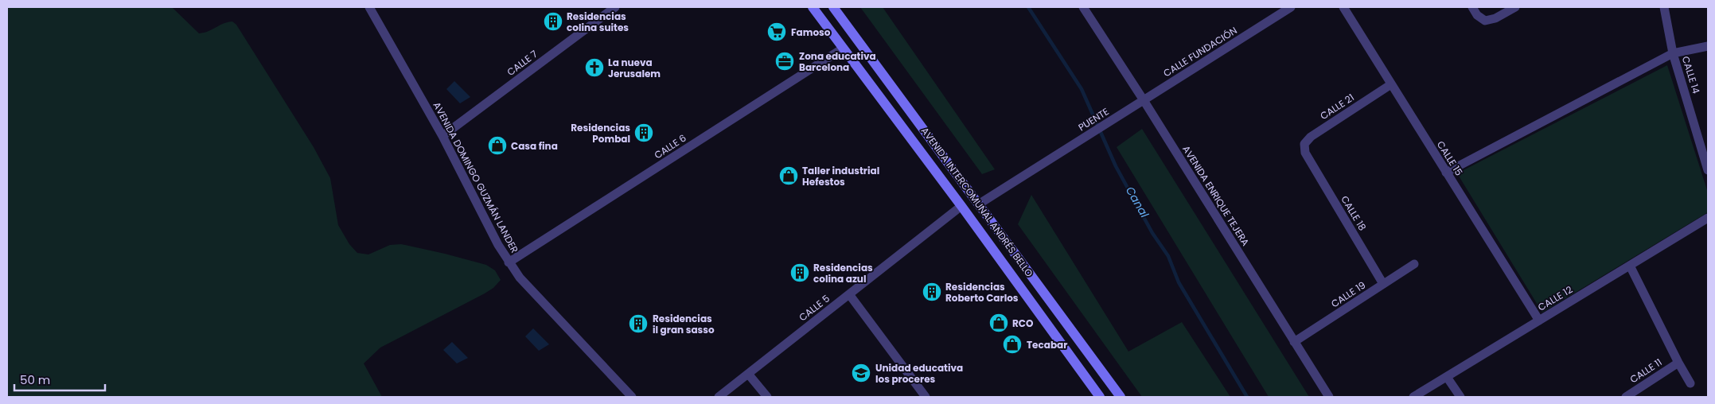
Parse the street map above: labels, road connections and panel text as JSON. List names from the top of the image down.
{
  "streets": {
    "main road": ["AVENIDA INTERCOMUNAL ANDRÉS BELLO"],
    "street": [
      "CALLE FUNDACIÓN",
      "CALLE 7",
      "CALLE 14",
      "CALLE 21",
      "PUENTE",
      "CALLE 6",
      "CALLE 15",
      "AVENIDA DOMINGO GUZMÁN LANDER",
      "AVENIDA ENRIQUE TEJERA",
      "CALLE 18",
      "CALLE 19",
      "CALLE 12",
      "CALLE 5",
      "CALLE 11"
    ]
  },
  "crossings": [
    ["CALLE FUNDACIÓN", "PUENTE"],
    ["CALLE FUNDACIÓN", "AVENIDA ENRIQUE TEJERA"],
    ["CALLE 7", "AVENIDA DOMINGO GUZMÁN LANDER"],
    ["CALLE 21", "CALLE 15"],
    ["CALLE 21", "CALLE 18"],
    ["PUENTE", "AVENIDA INTERCOMUNAL ANDRÉS BELLO"],
    ["CALLE 6", "AVENIDA DOMINGO GUZMÁN LANDER"],
    ["CALLE 6", "AVENIDA INTERCOMUNAL ANDRÉS BELLO"],
    ["CALLE 15", "CALLE 12"],
    ["AVENIDA ENRIQUE TEJERA", "CALLE 19"],
    ["AVENIDA INTERCOMUNAL ANDRÉS BELLO", "CALLE 5"],
    ["CALLE 18", "CALLE 19"]
  ],
  "water": ["Canal"],
  "places": {
    "building": [
      "Residencias colina suites",
      "Residencias Pombal",
      "Residencias colina azul",
      "Residencias Roberto Carlos",
      "Residencias il gran sasso"
    ],
    "supermarket": ["Famoso"],
    "office": ["Zona educativa Barcelona"],
    "church": ["La nueva Jerusalem"],
    "shop": [
      "Casa fina",
      "Taller industrial Hefestos",
      "RCO",
      "Tecabar"
    ],
    "school or university": ["Unidad educativa los proceres"]
  },
  "scale_bar": "50 m"
}
